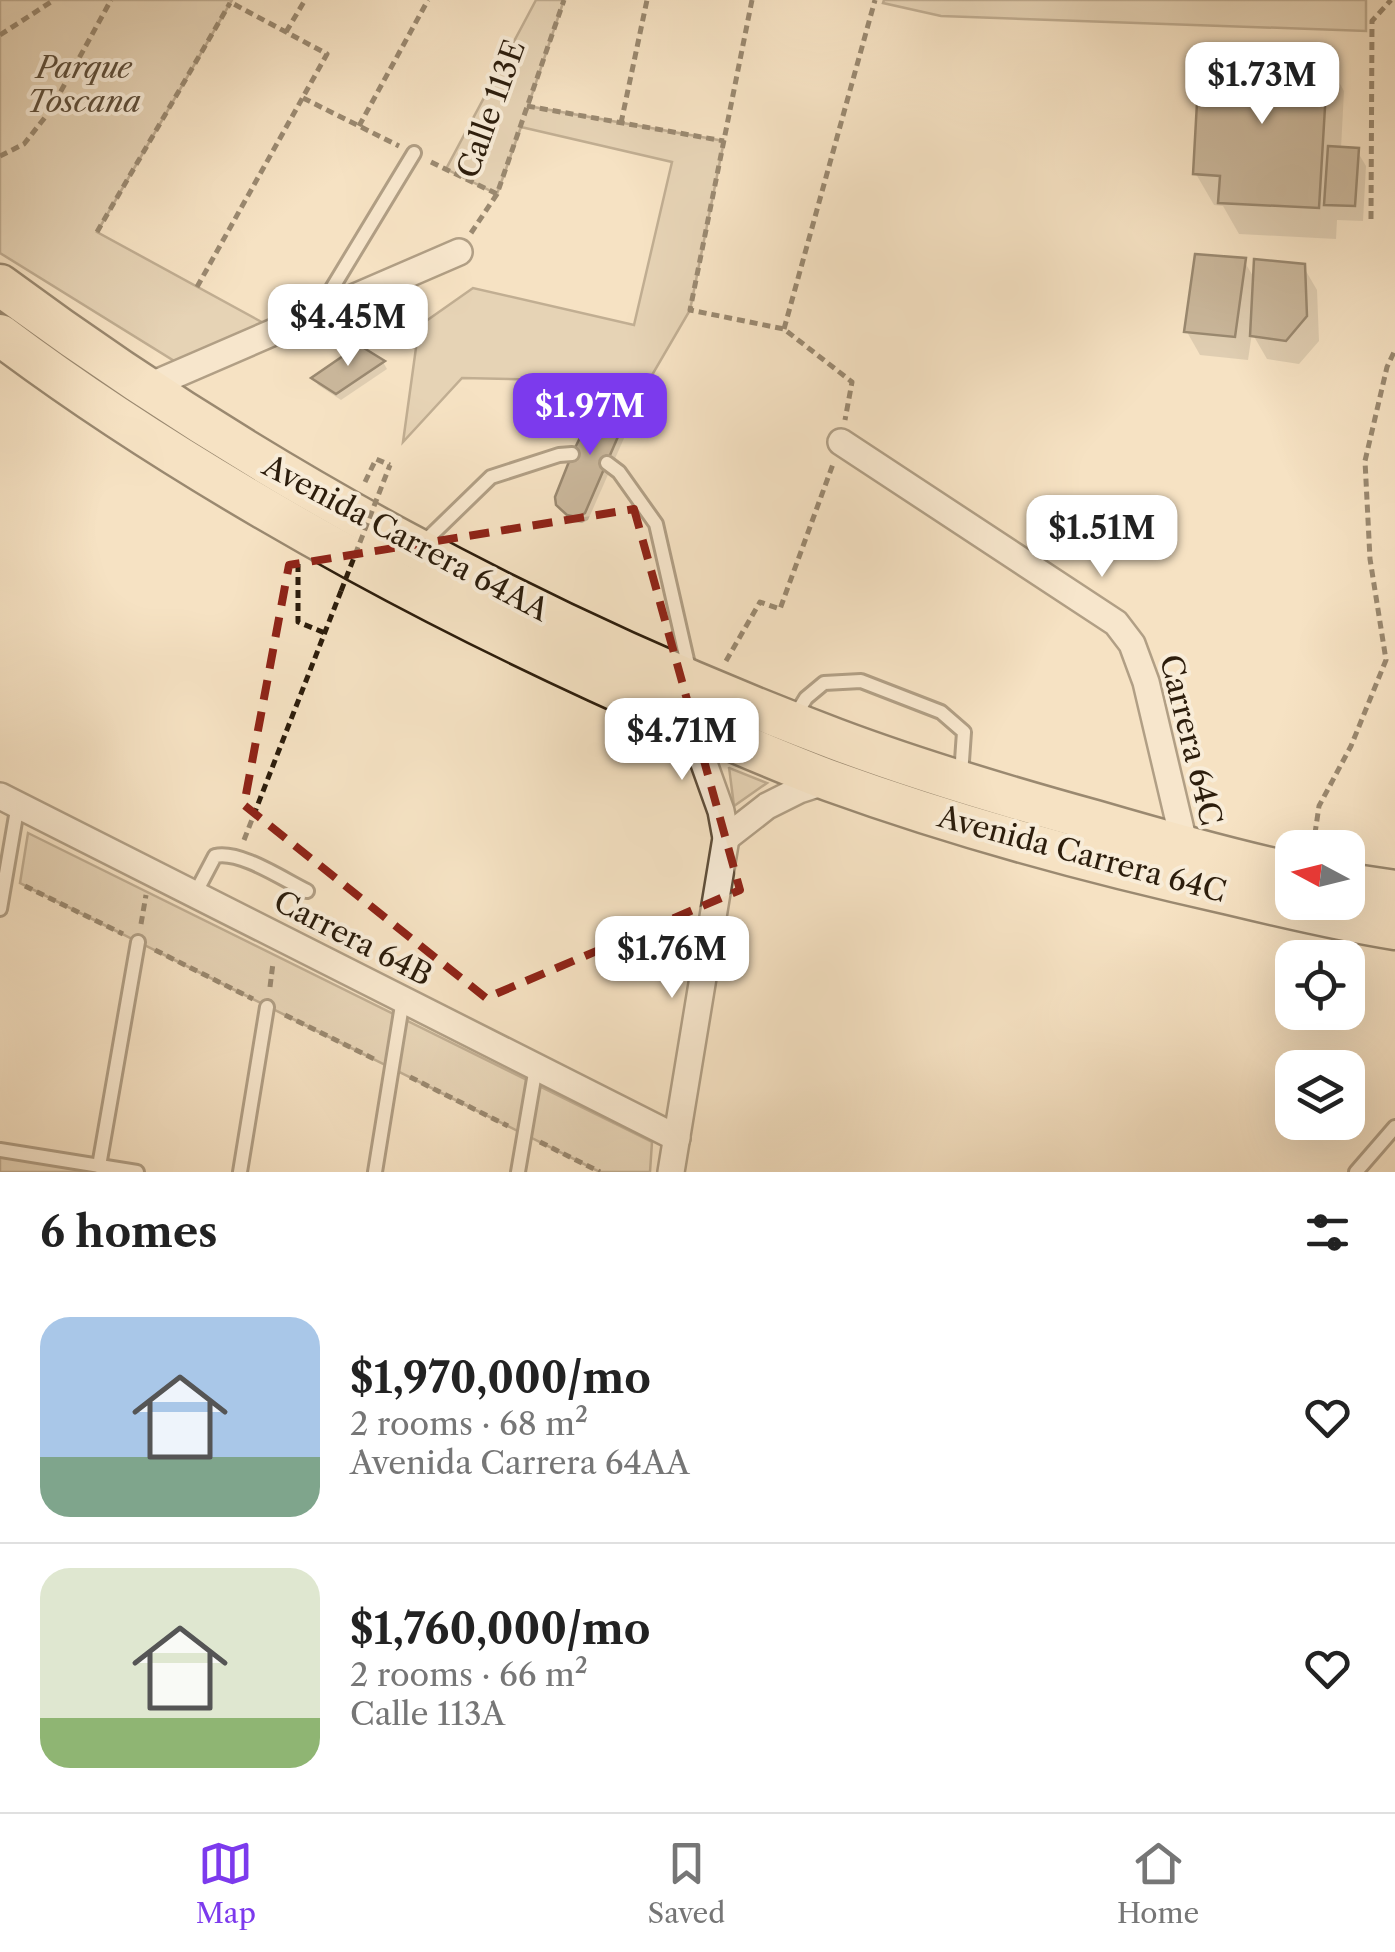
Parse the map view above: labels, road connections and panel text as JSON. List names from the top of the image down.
{
  "streets": {
    "main road": ["Avenida Carrera 64AA", "Avenida Carrera 64C"],
    "street": ["Carrera 64C", "Carrera 64B"],
    "path": ["Calle 113E"]
  },
  "crossings": [
    ["Avenida Carrera 64AA", "Avenida Carrera 64C"],
    ["Carrera 64C", "Avenida Carrera 64C"]
  ],
  "parks": ["Parque Toscana"],
  "north": "left",
  "page": {
    "price": [
      "$1.73M",
      "$4.45M",
      "$1.97M",
      "$1.51M",
      "$4.71M",
      "$1.76M"
    ],
    "heading": "6 homes",
    "list": [
      {
        "name": "$1,970,000/mo",
        "note": "2 rooms · 68 m² · Avenida Carrera 64AA"
      },
      {
        "name": "$1,760,000/mo",
        "note": "2 rooms · 66 m² · Calle 113A"
      }
    ],
    "tabs": ["Map", "Saved", "Home"]
  }
}
